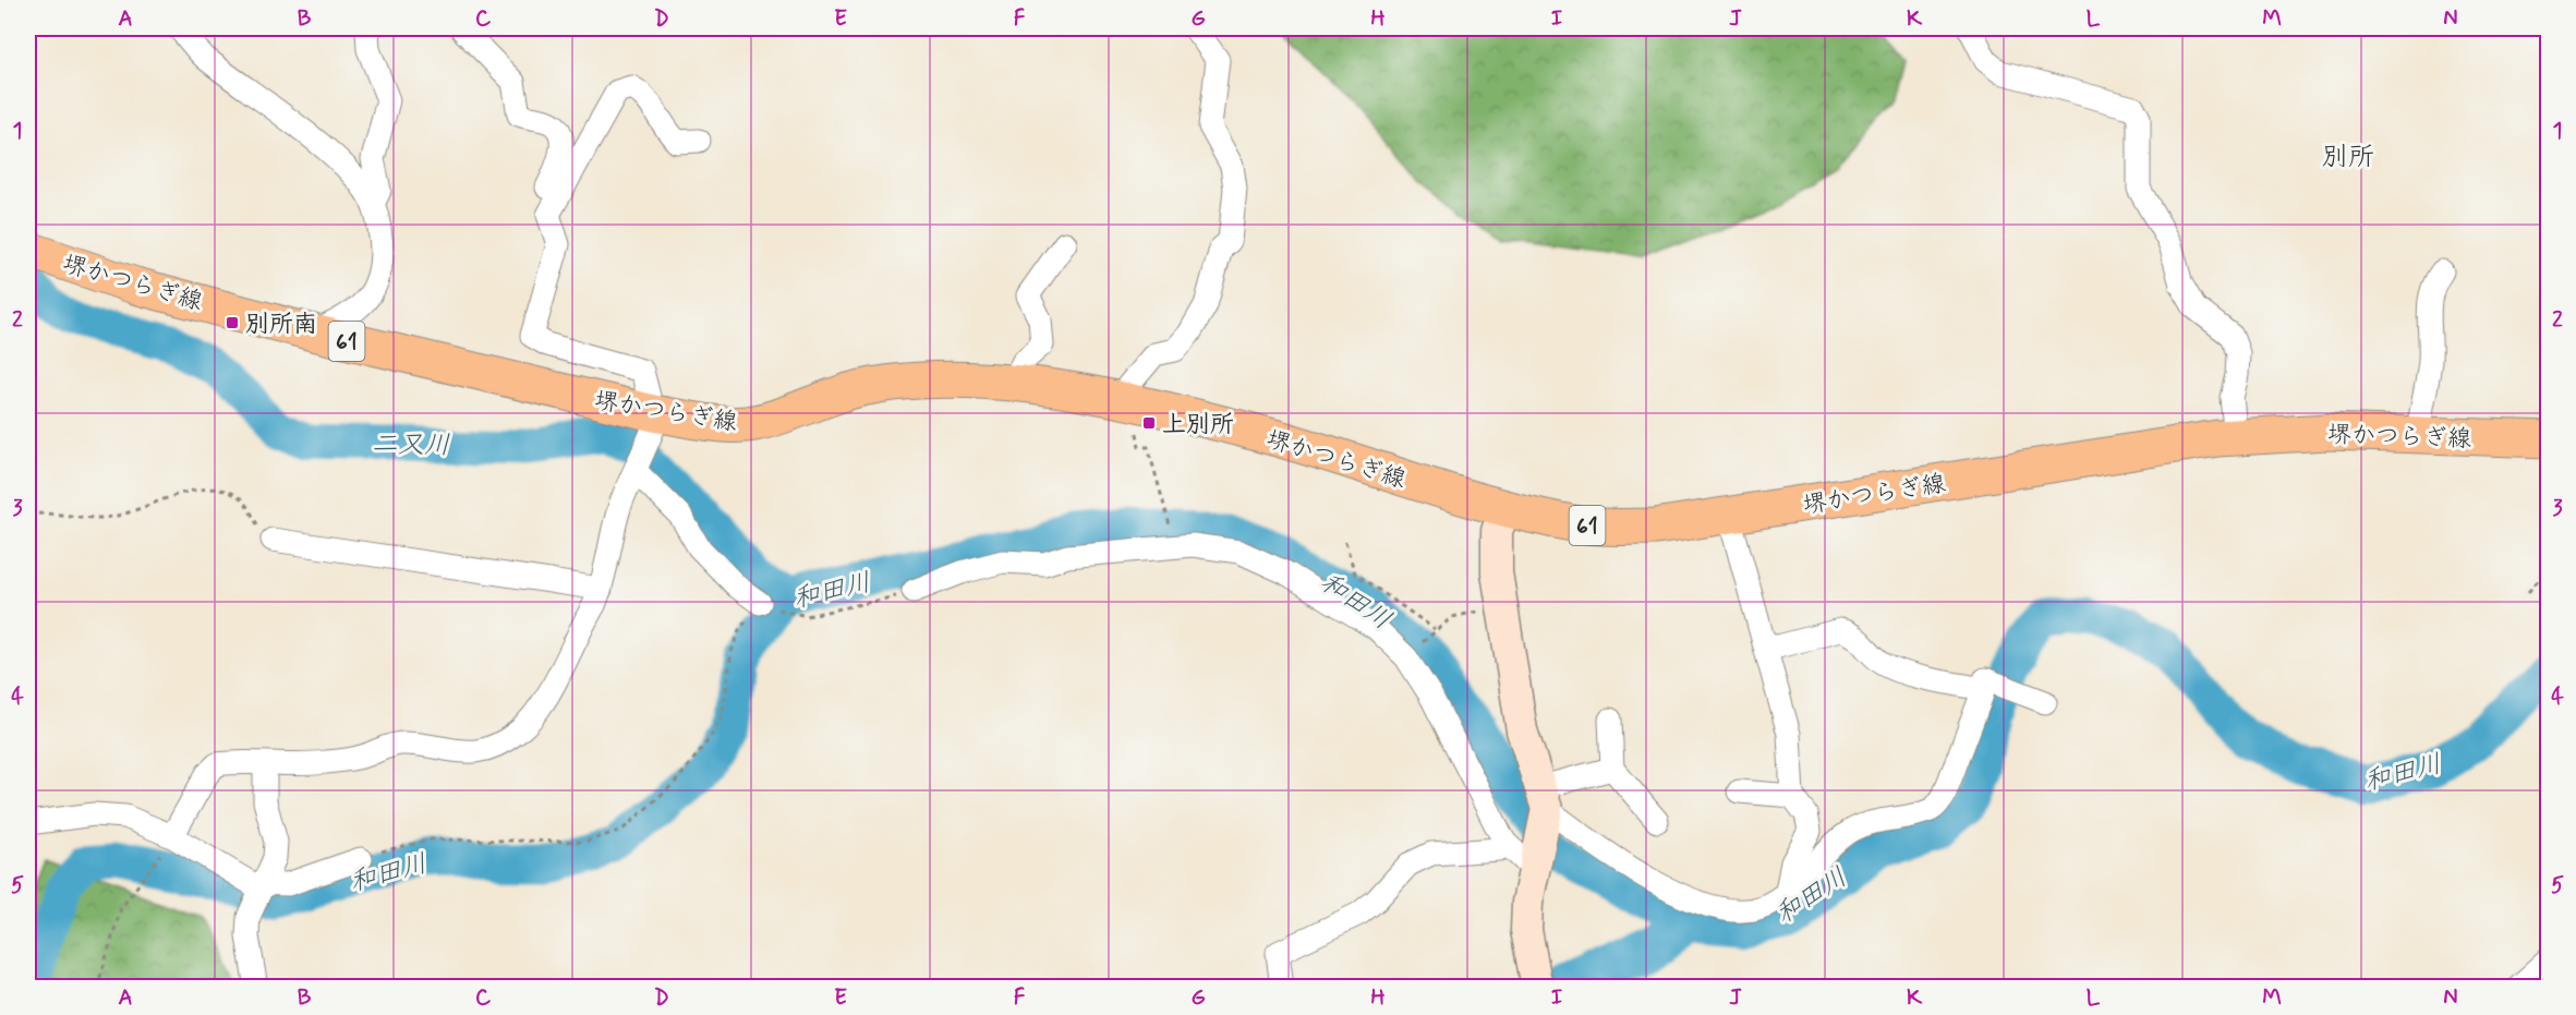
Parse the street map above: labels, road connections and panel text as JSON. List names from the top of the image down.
{
  "streets": {
    "main road": ["堺かつらぎ線", "61"]
  },
  "districts": ["別所"],
  "water": ["二又川", "和田川"],
  "places": {
    "transit": ["別所南", "上別所"]
  },
  "grid": {
    "columns": [
      "A",
      "B",
      "C",
      "D",
      "E",
      "F",
      "G",
      "H",
      "I",
      "J",
      "K",
      "L",
      "M",
      "N"
    ],
    "rows": [
      "1",
      "2",
      "3",
      "4",
      "5"
    ]
  }
}
